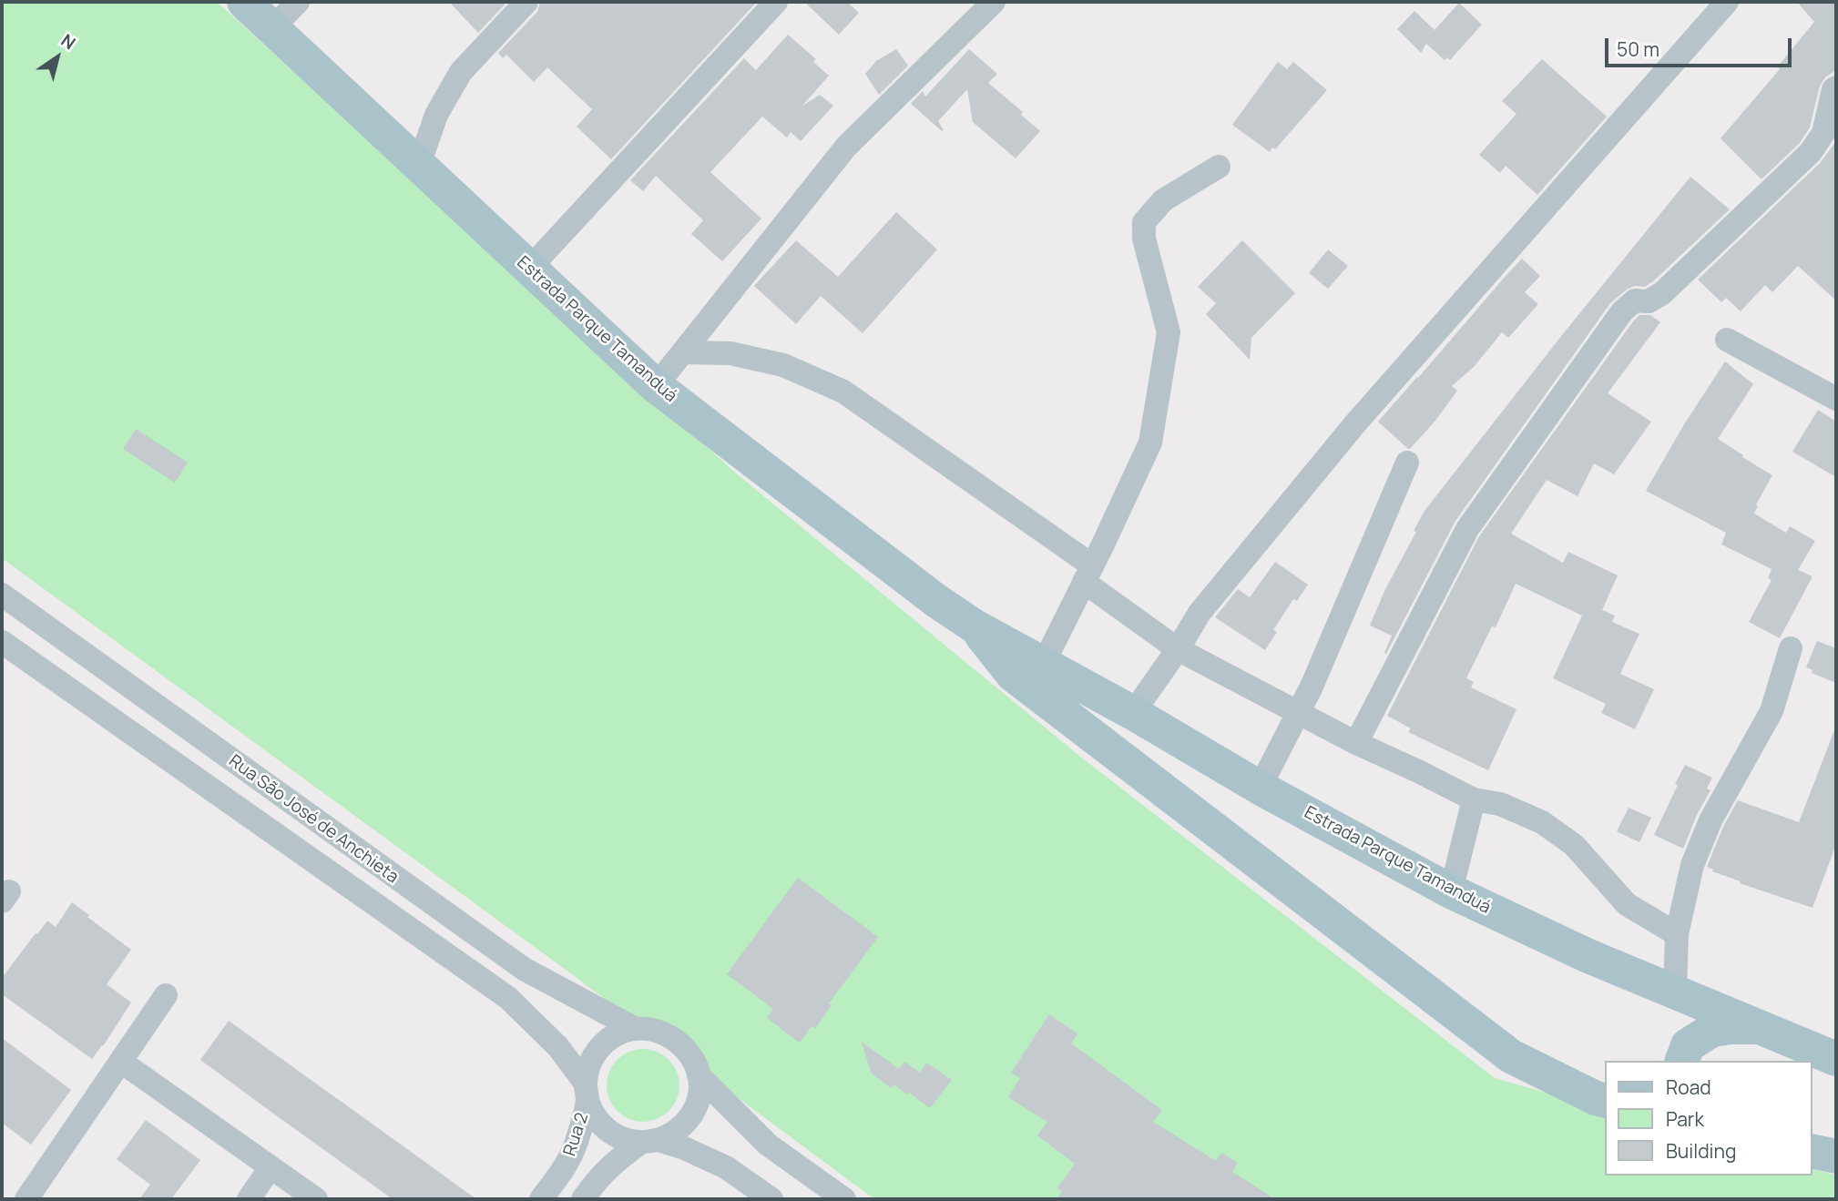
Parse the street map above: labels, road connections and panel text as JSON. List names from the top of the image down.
{
  "streets": {
    "main road": ["Estrada Parque Tamanduá"],
    "street": ["Rua São José de Anchieta", "Rua 2"]
  },
  "crossings": [
    ["Rua São José de Anchieta", "Rua 2"]
  ],
  "legend": ["Road", "Park", "Building"],
  "scale_bar": "50 m",
  "north": "top right"
}
